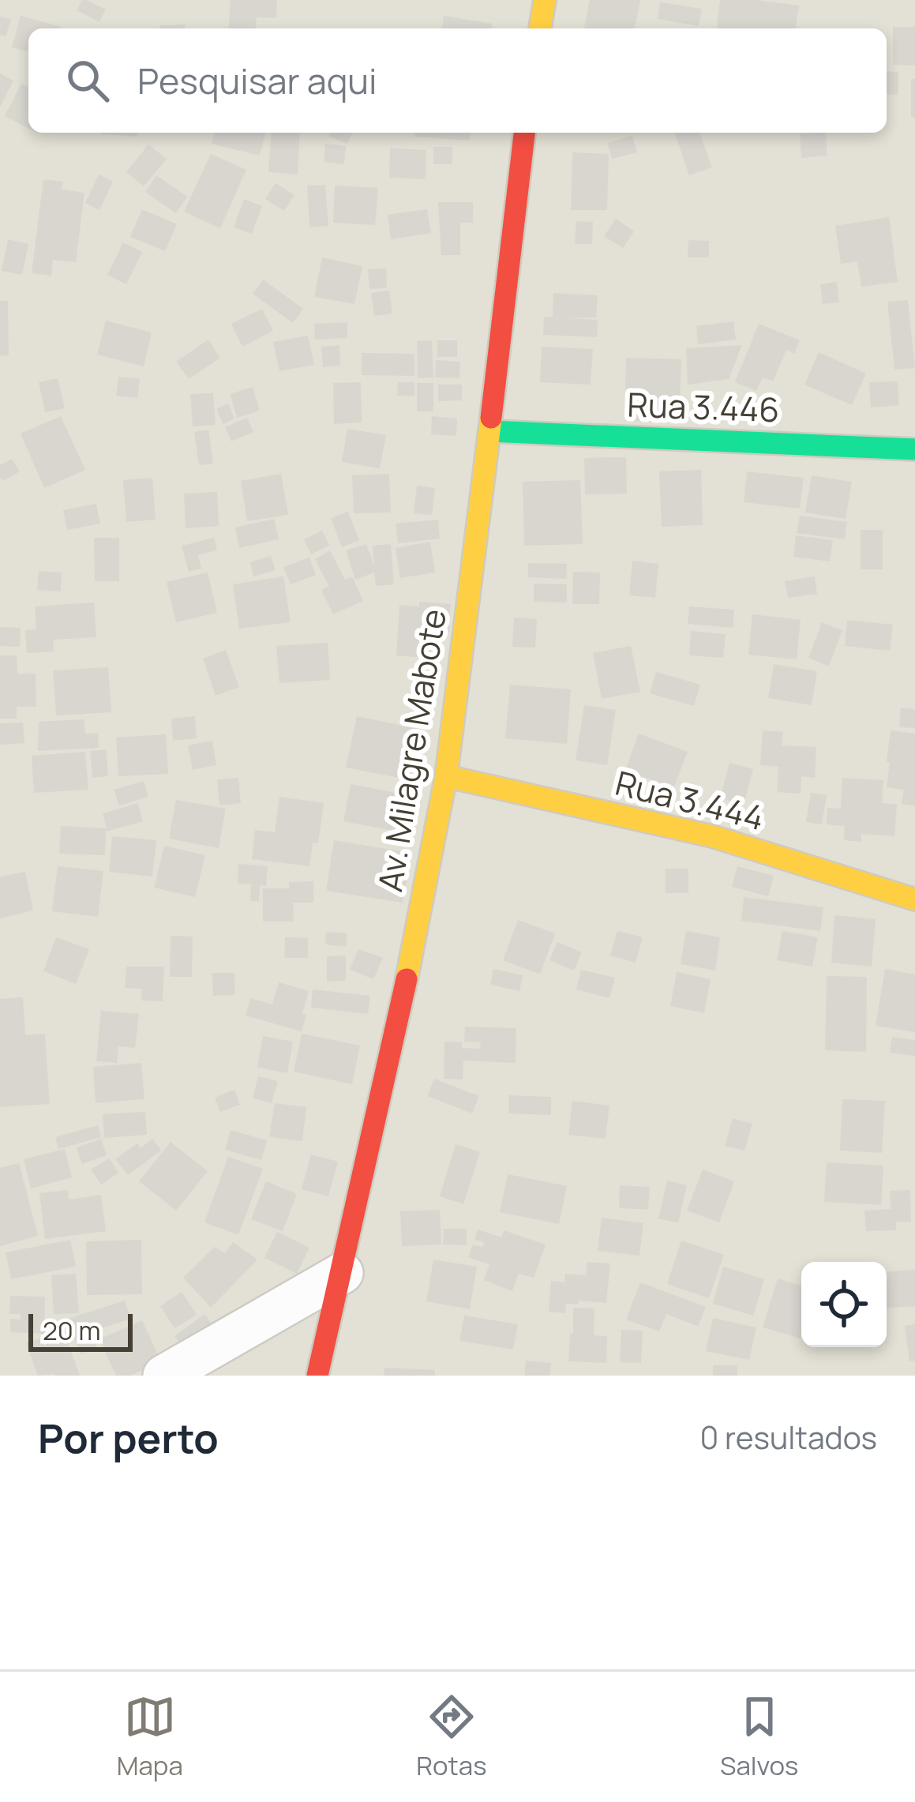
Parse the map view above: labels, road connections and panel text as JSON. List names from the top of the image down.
{
  "streets": {
    "street": ["Rua 3.446", "Av. Milagre Mabote", "Rua 3.444"]
  },
  "crossings": [
    ["Rua 3.446", "Av. Milagre Mabote"],
    ["Av. Milagre Mabote", "Rua 3.444"]
  ],
  "scale_bar": "20 m",
  "page": {
    "search": "Pesquisar aqui",
    "scale": "20 m",
    "heading": ["Por perto", "0 resultados"],
    "nav": ["Mapa", "Rotas", "Salvos"]
  }
}
